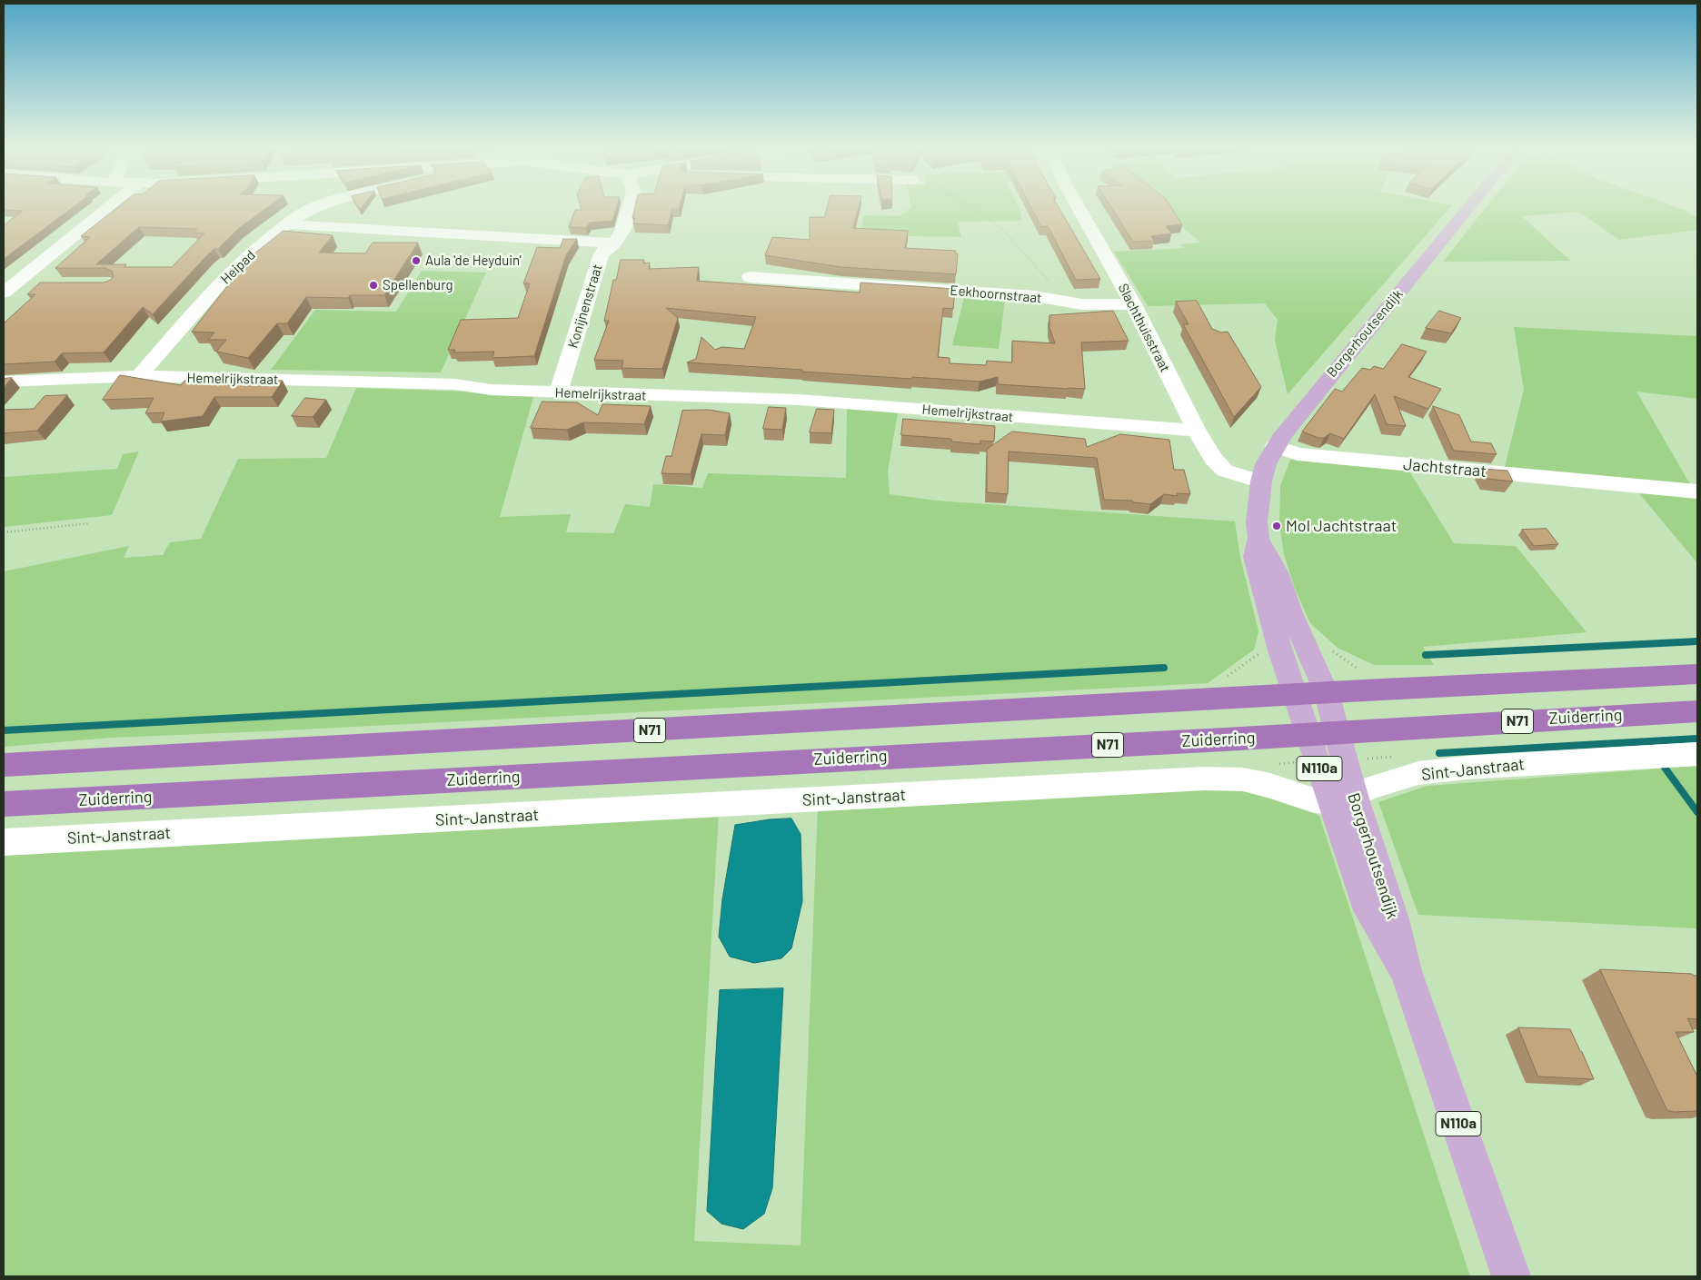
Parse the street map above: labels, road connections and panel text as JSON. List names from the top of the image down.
{
  "streets": {
    "highway": ["Zuiderring", "N71"],
    "main road": ["Borgerhoutsendijk", "N110a"],
    "street": [
      "Heipad",
      "Eekhoornstraat",
      "Konijnenstraat",
      "Slachthuisstraat",
      "Hemelrijkstraat",
      "Jachtstraat",
      "Sint-Janstraat"
    ]
  },
  "crossings": [
    ["Heipad", "Hemelrijkstraat"],
    ["Eekhoornstraat", "Slachthuisstraat"],
    ["Konijnenstraat", "Hemelrijkstraat"],
    ["Slachthuisstraat", "Borgerhoutsendijk"],
    ["Slachthuisstraat", "Hemelrijkstraat"],
    ["Borgerhoutsendijk", "Jachtstraat"],
    ["Borgerhoutsendijk", "Zuiderring"],
    ["Borgerhoutsendijk", "N71"],
    ["Borgerhoutsendijk", "Sint-Janstraat"]
  ],
  "places": ["Aula 'de Heyduin'", "Spellenburg", "Mol Jachtstraat"]
}
